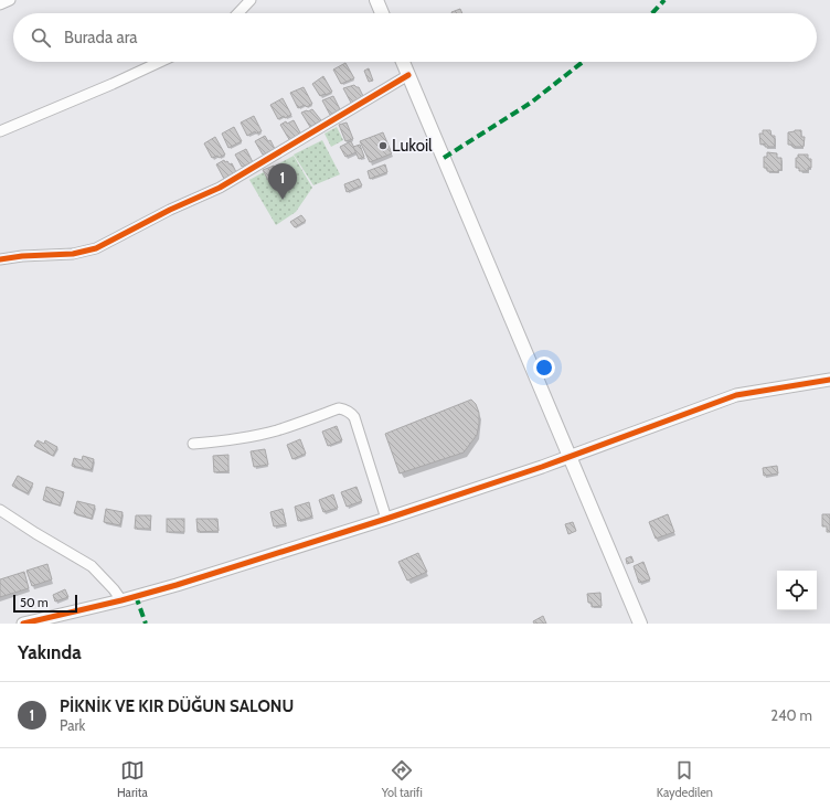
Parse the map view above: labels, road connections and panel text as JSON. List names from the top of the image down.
{
  "places": ["Lukoil"],
  "scale_bar": "50 m",
  "page": {
    "search": "Burada ara",
    "pins": "1",
    "scale": "50 m",
    "heading": "Yakında",
    "list": [
      {
        "mark": "1",
        "name": "PİKNİK VE KIR DÜĞUN SALONU",
        "note": "Park",
        "value": "240 m"
      }
    ],
    "nav": ["Harita", "Yol tarifi", "Kaydedilen"]
  }
}
